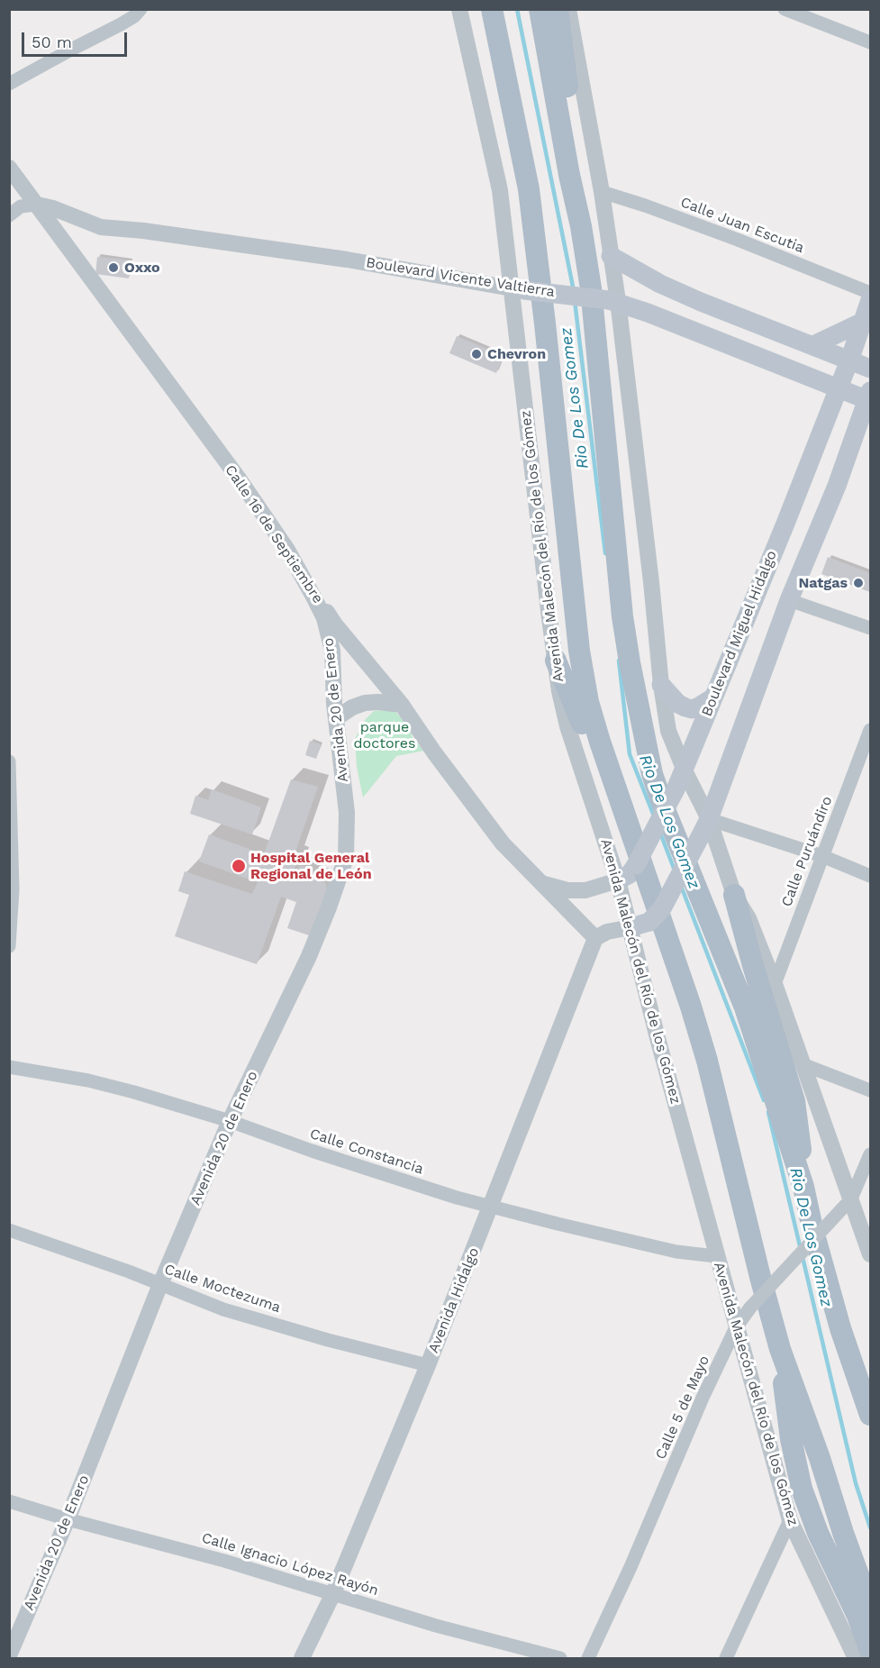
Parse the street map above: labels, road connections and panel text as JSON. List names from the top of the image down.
{
  "streets": {
    "main road": ["Boulevard Vicente Valtierra", "Avenida Malecón del Río de los Gómez", "Boulevard Miguel Hidalgo"],
    "street": [
      "Calle Juan Escutia",
      "Calle 16 de Septiembre",
      "Avenida 20 de Enero",
      "Calle Puruándiro",
      "Calle Constancia",
      "Calle Moctezuma",
      "Avenida Hidalgo",
      "Calle 5 de Mayo",
      "Calle Ignacio López Rayón"
    ]
  },
  "crossings": [
    ["Boulevard Vicente Valtierra", "Calle 16 de Septiembre"],
    ["Boulevard Vicente Valtierra", "Avenida Malecón del Río de los Gómez"],
    ["Boulevard Vicente Valtierra", "Boulevard Miguel Hidalgo"],
    ["Calle 16 de Septiembre", "Boulevard Miguel Hidalgo"],
    ["Calle 16 de Septiembre", "Avenida 20 de Enero"],
    ["Calle 16 de Septiembre", "Avenida Hidalgo"],
    ["Avenida Malecón del Río de los Gómez", "Boulevard Miguel Hidalgo"],
    ["Avenida Malecón del Río de los Gómez", "Calle Constancia"],
    ["Avenida Malecón del Río de los Gómez", "Calle 5 de Mayo"],
    ["Avenida 20 de Enero", "Calle Constancia"],
    ["Avenida 20 de Enero", "Calle Moctezuma"],
    ["Avenida 20 de Enero", "Calle Ignacio López Rayón"],
    ["Calle Constancia", "Avenida Hidalgo"],
    ["Calle Moctezuma", "Avenida Hidalgo"],
    ["Avenida Hidalgo", "Calle Ignacio López Rayón"]
  ],
  "water": ["Rio De Los Gomez"],
  "parks": ["parque doctores"],
  "places": [
    "Oxxo",
    "Chevron",
    "Natgas",
    "Hospital General Regional de León"
  ],
  "scale_bar": "50 m"
}
